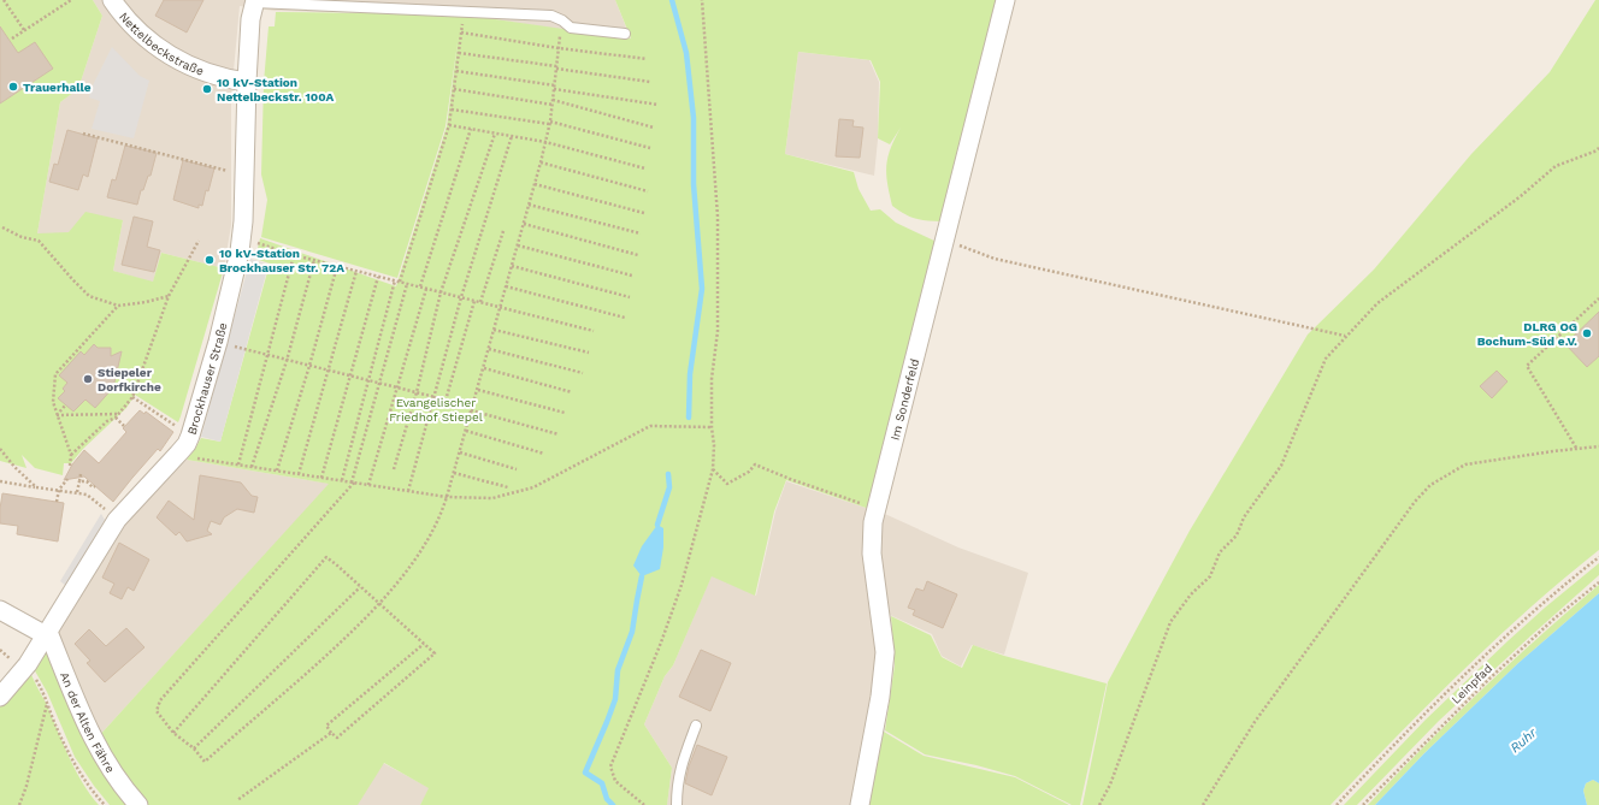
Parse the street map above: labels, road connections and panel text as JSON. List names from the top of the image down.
{
  "streets": {
    "street": [
      "Nettelbeckstraße",
      "Brockhauser Straße",
      "Im Sonderfeld",
      "An der Alten Fähre"
    ],
    "path": ["Leinpfad"]
  },
  "crossings": [
    ["Nettelbeckstraße", "Brockhauser Straße"],
    ["Brockhauser Straße", "An der Alten Fähre"]
  ],
  "water": ["Ruhr"],
  "parks": ["Evangelischer Friedhof Stiepel"],
  "places": [
    "Trauerhalle",
    "10 kV-Station Nettelbeckstr. 100A",
    "10 kV-Station Brockhauser Str. 72A",
    "DLRG OG Bochum-Süd e.V.",
    "Stiepeler Dorfkirche"
  ]
}
